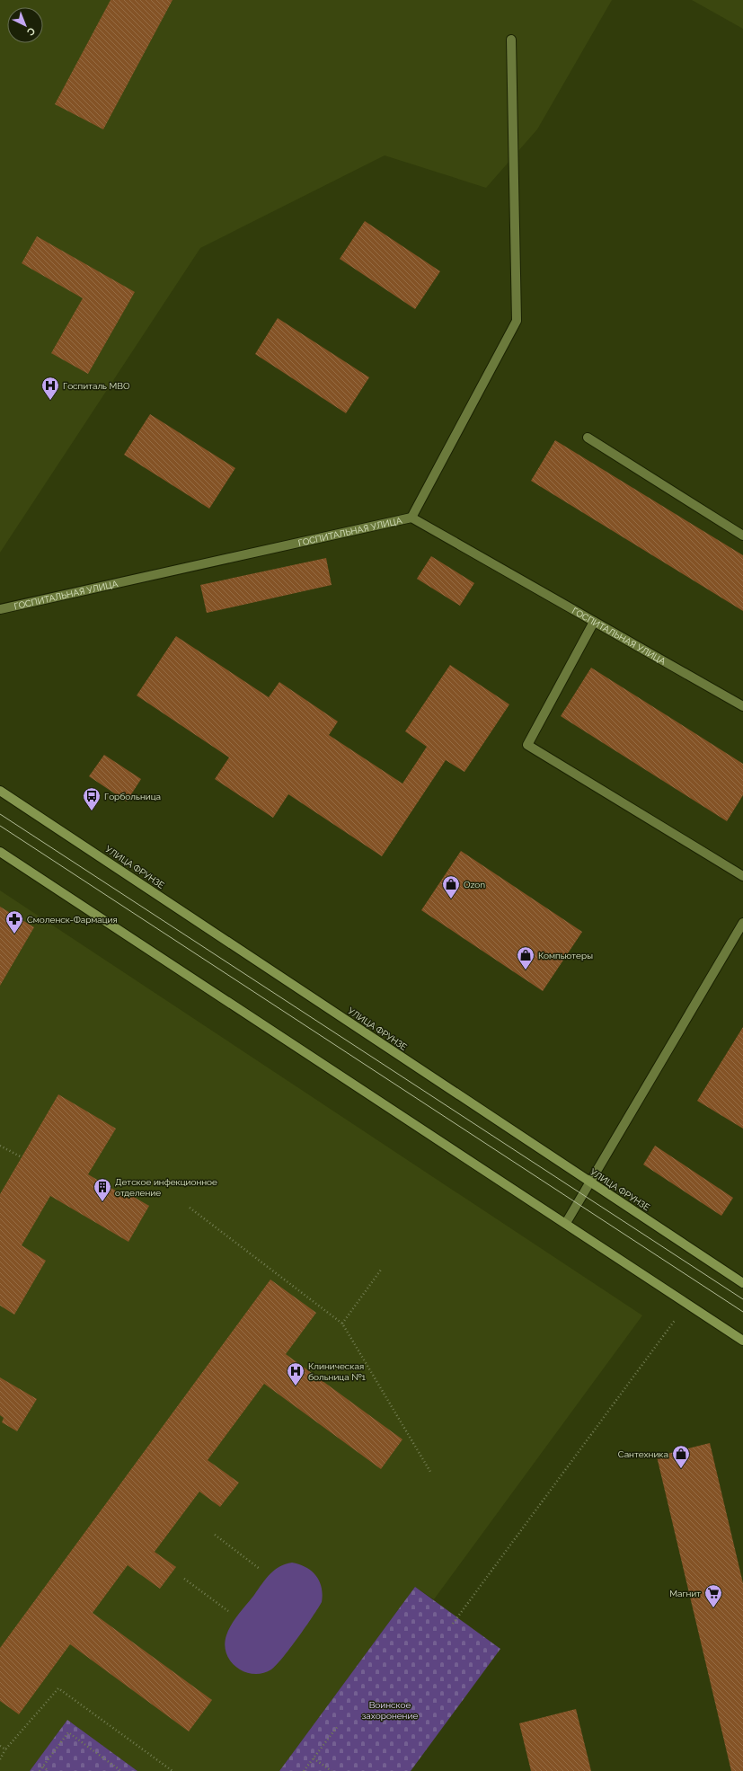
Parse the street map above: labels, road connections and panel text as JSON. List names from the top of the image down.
{
  "streets": {
    "main road": ["УЛИЦА ФРУНЗЕ"],
    "street": ["ГОСПИТАЛЬНАЯ УЛИЦА"]
  },
  "parks": ["Воинское захоронение"],
  "places": {
    "hospital": ["Госпиталь МВО", "Клиническая больница №1"],
    "bus stop": ["Горбольница"],
    "shop": ["Ozon", "Компьютеры", "Сантехника"],
    "pharmacy": ["Смоленск-Фармация"],
    "building": ["Детское инфекционное отделение"],
    "supermarket": ["Магнит"]
  },
  "north": "bottom right"
}
